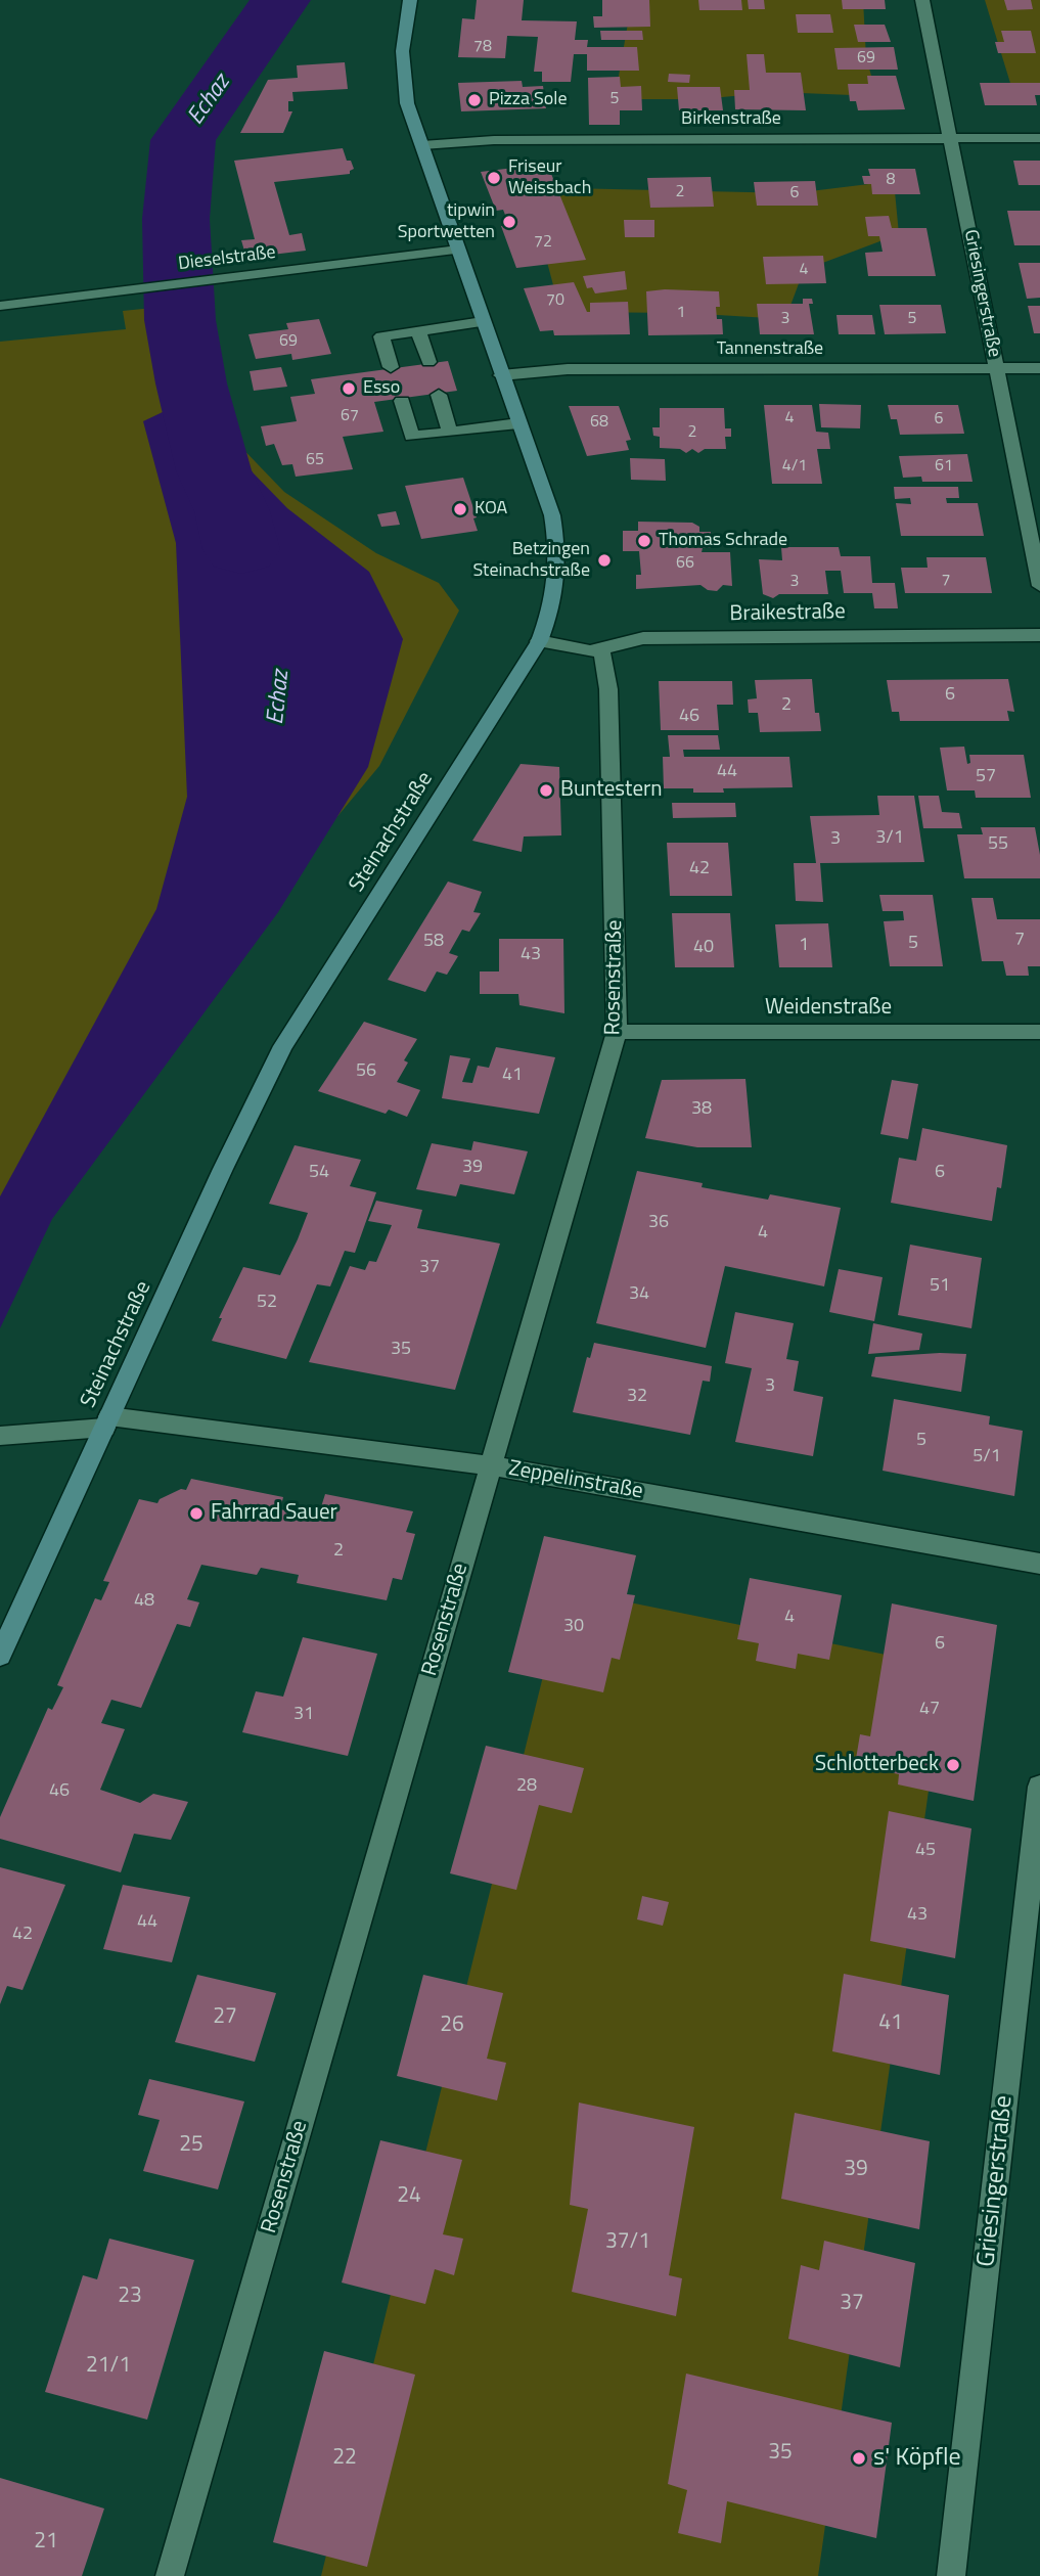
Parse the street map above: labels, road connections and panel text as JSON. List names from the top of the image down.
{
  "streets": {
    "main road": ["Steinachstraße"],
    "street": [
      "Birkenstraße",
      "Dieselstraße",
      "Griesingerstraße",
      "Tannenstraße",
      "Braikestraße",
      "Rosenstraße",
      "Weidenstraße",
      "Zeppelinstraße"
    ]
  },
  "crossings": [
    ["Birkenstraße", "Griesingerstraße"],
    ["Birkenstraße", "Steinachstraße"],
    ["Dieselstraße", "Steinachstraße"],
    ["Griesingerstraße", "Tannenstraße"],
    ["Tannenstraße", "Steinachstraße"],
    ["Braikestraße", "Steinachstraße"],
    ["Braikestraße", "Rosenstraße"],
    ["Steinachstraße", "Zeppelinstraße"],
    ["Rosenstraße", "Weidenstraße"],
    ["Rosenstraße", "Zeppelinstraße"]
  ],
  "water": ["Echaz"],
  "places": [
    "Pizza Sole",
    "Friseur Weissbach",
    "tipwin Sportwetten",
    "Esso",
    "KOA",
    "Thomas Schrade",
    "Betzingen Steinachstraße",
    "Buntestern",
    "Fahrrad Sauer",
    "Schlotterbeck",
    "s' Köpfle"
  ],
  "house_numbers": [
    "78",
    "69",
    "5",
    "8",
    "2",
    "6",
    "72",
    "4",
    "70",
    "1",
    "3",
    "5",
    "69",
    "67",
    "4",
    "6",
    "68",
    "2",
    "65",
    "4/1",
    "61",
    "66",
    "7",
    "3",
    "6",
    "2",
    "46",
    "44",
    "57",
    "3/1",
    "3",
    "55",
    "42",
    "7",
    "58",
    "5",
    "1",
    "40",
    "43",
    "56",
    "41",
    "38",
    "39",
    "54",
    "6",
    "36",
    "4",
    "37",
    "51",
    "34",
    "52",
    "35",
    "3",
    "32",
    "5",
    "5/1",
    "2",
    "48",
    "4",
    "30",
    "6",
    "47",
    "31",
    "28",
    "46",
    "45",
    "43",
    "44",
    "42",
    "27",
    "41",
    "26",
    "25",
    "39",
    "24",
    "37/1",
    "23",
    "37",
    "21/1",
    "35",
    "22",
    "21"
  ]
}
